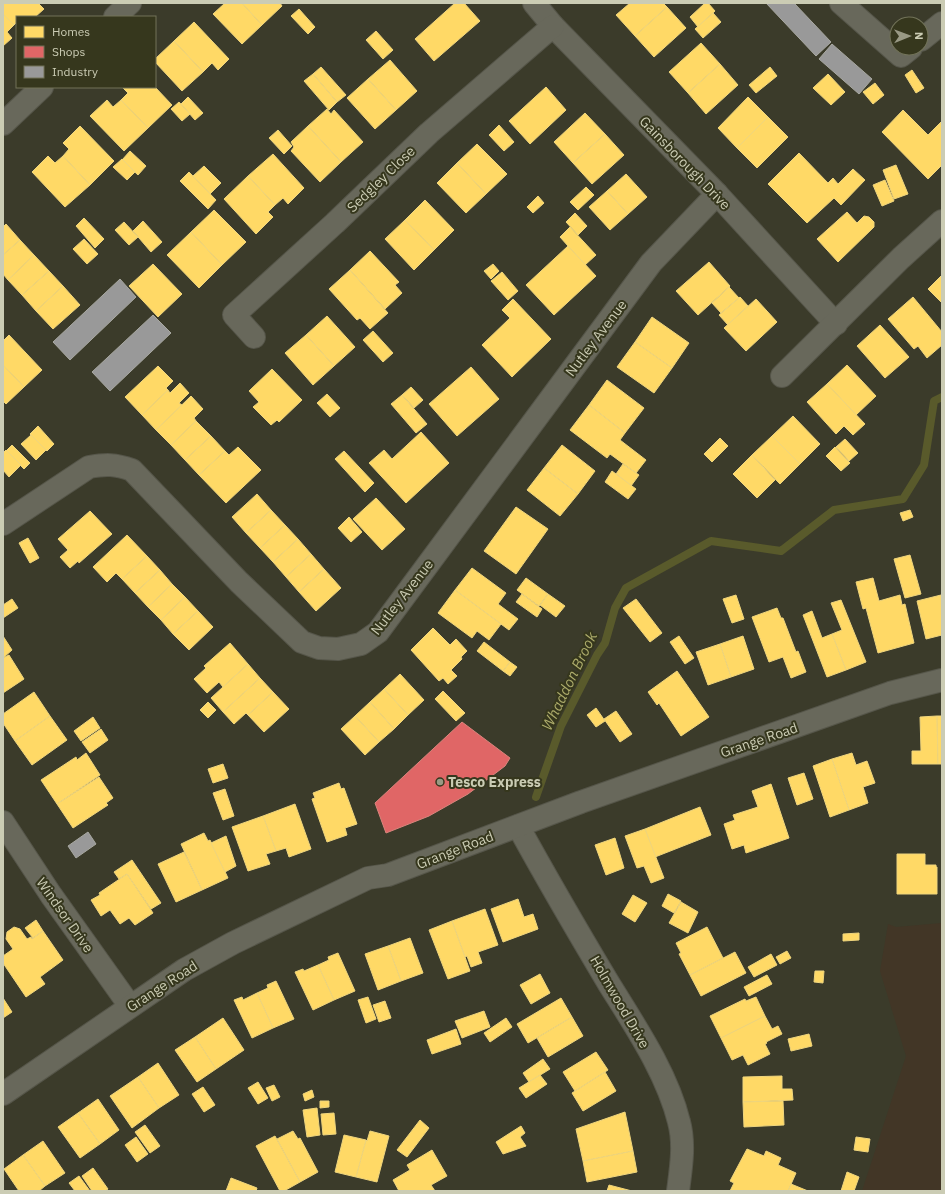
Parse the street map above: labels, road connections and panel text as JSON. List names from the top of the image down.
{
  "streets": {
    "street": [
      "Gainsborough Drive",
      "Sedgley Close",
      "Nutley Avenue",
      "Grange Road",
      "Windsor Drive",
      "Holmwood Drive"
    ]
  },
  "crossings": [
    ["Gainsborough Drive", "Sedgley Close"],
    ["Gainsborough Drive", "Nutley Avenue"],
    ["Grange Road", "Windsor Drive"],
    ["Grange Road", "Holmwood Drive"]
  ],
  "water": ["Whaddon Brook"],
  "places": ["Tesco Express"],
  "legend": ["Homes", "Shops", "Industry"],
  "north": "right"
}
